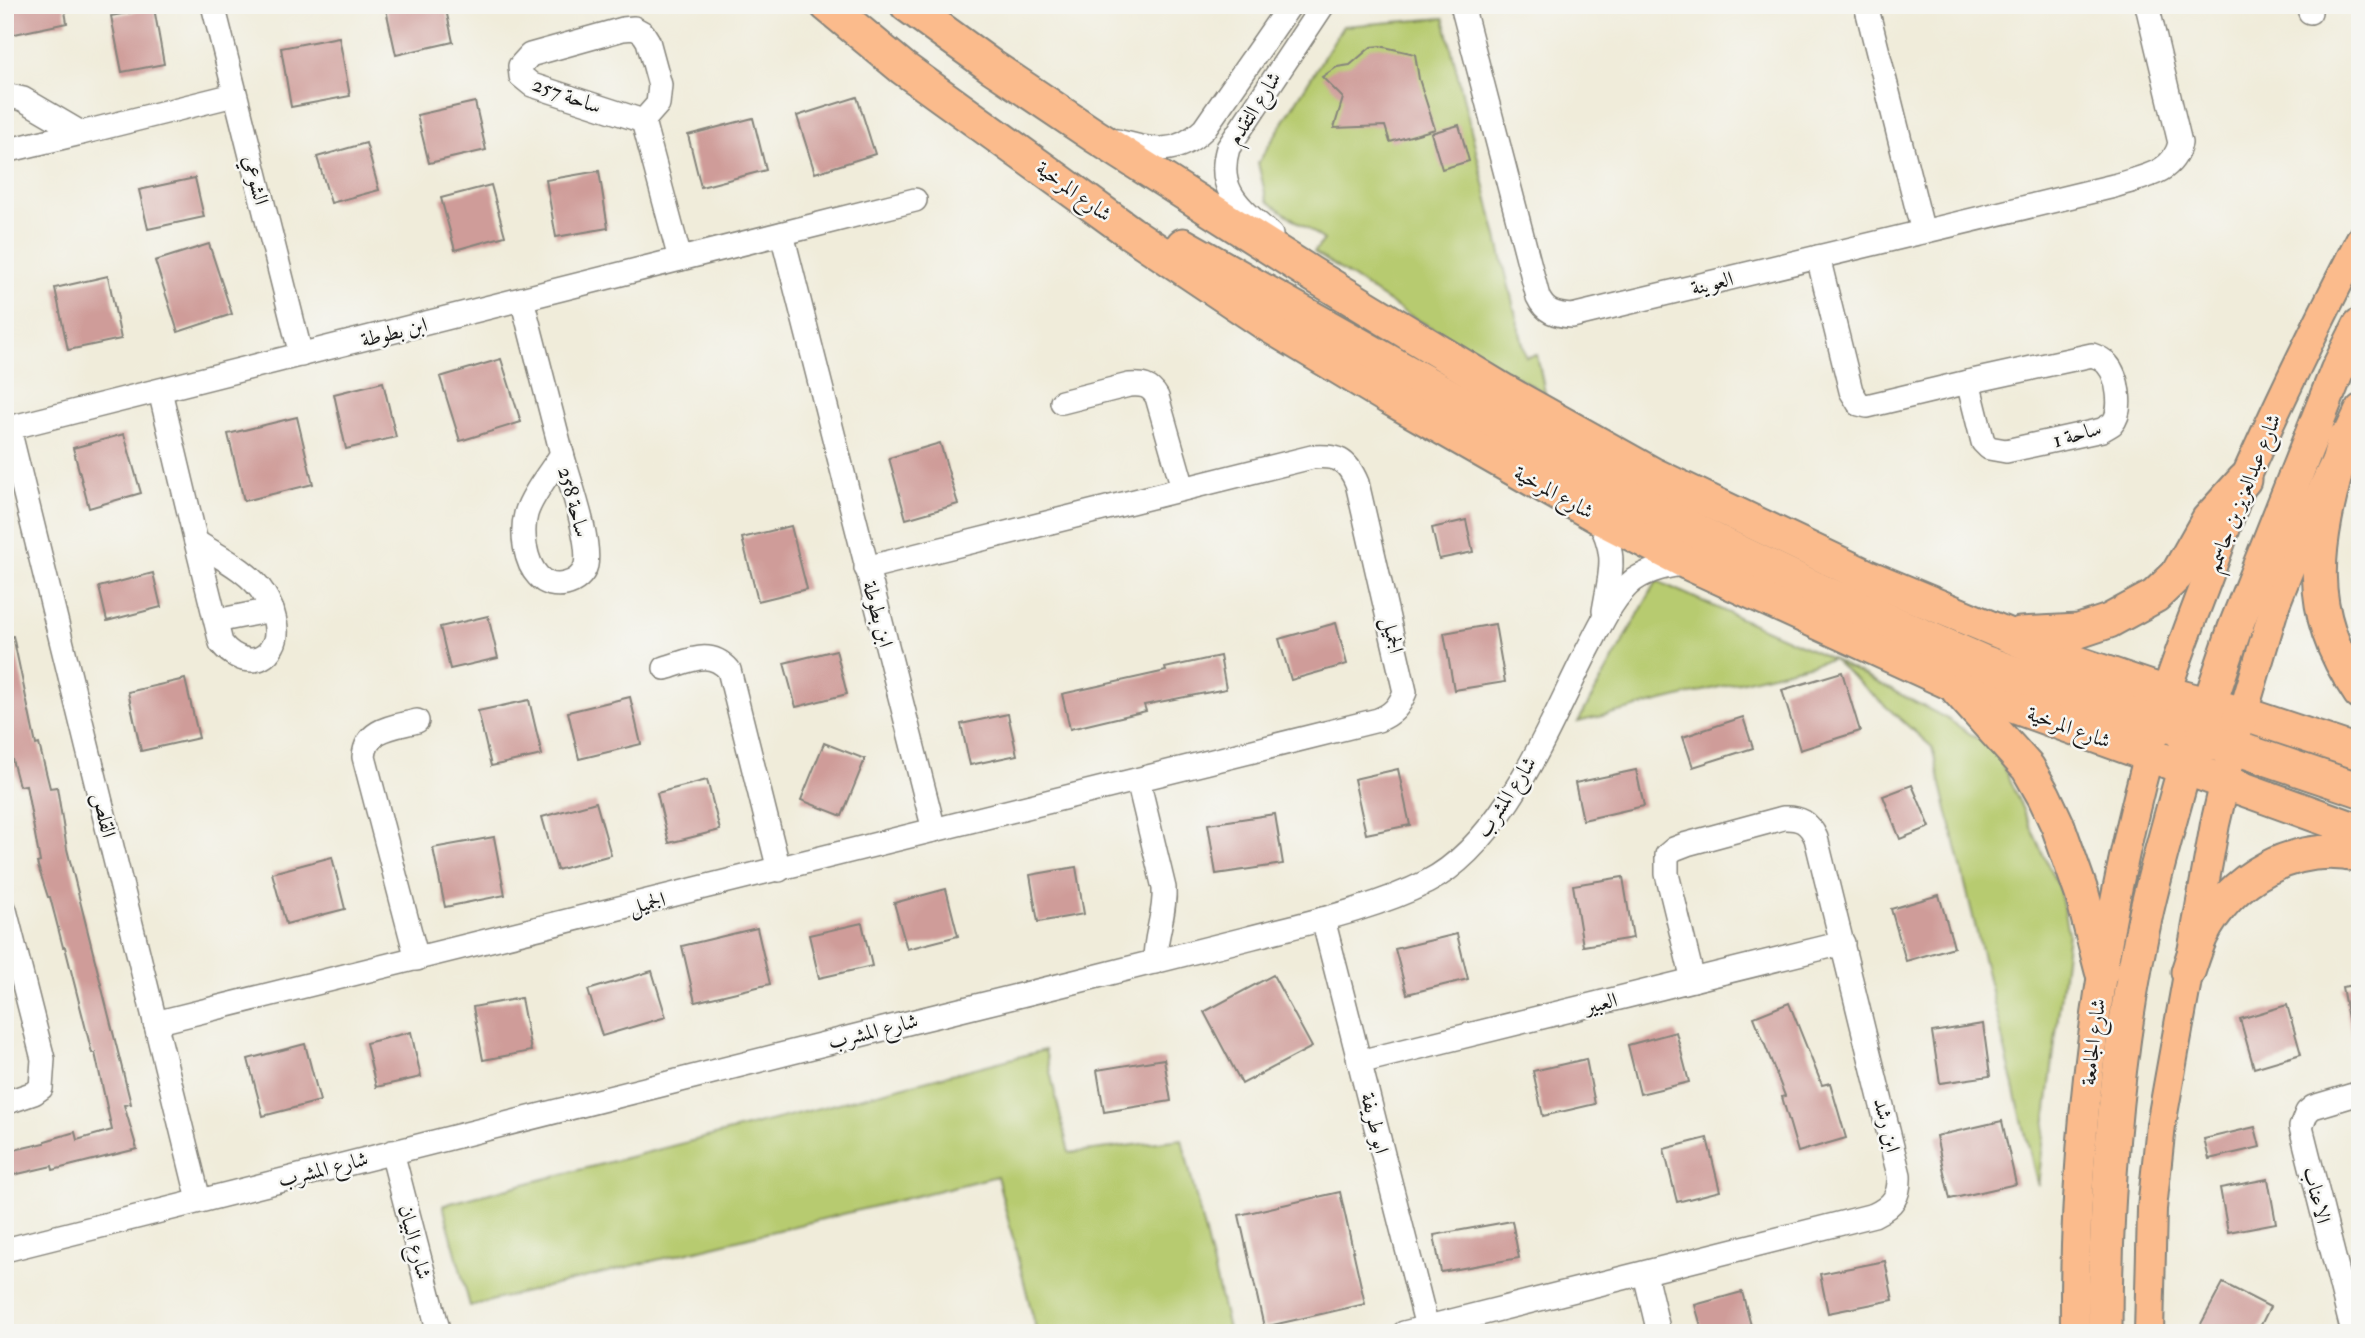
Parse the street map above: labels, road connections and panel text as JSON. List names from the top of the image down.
{
  "streets": {
    "highway": ["شارع المرخية"],
    "main road": ["شارع عبدالعزيز بن جاسمم", "شارع الجامعة"],
    "street": [
      "ساحة 257",
      "شارع التقدم",
      "الشوعي",
      "العوينة",
      "ابن بطوطة",
      "ساحة 1",
      "ساحة 258",
      "الجميل",
      "شارع المشرب",
      "القلص",
      "العبير",
      "ابو طريفة",
      "ابن رشد",
      "الاعناب",
      "شارع البيان"
    ]
  },
  "crossings": [
    ["شارع التقدم", "شارع المرخية"],
    ["الشوعي", "ابن بطوطة"],
    ["شارع المرخية", "شارع عبدالعزيز بن جاسمم"],
    ["شارع المرخية", "شارع المشرب"],
    ["شارع المرخية", "شارع الجامعة"],
    ["العوينة", "ساحة 1"],
    ["ابن بطوطة", "ساحة 258"],
    ["ابن بطوطة", "الجميل"],
    ["ابن بطوطة", "القلص"],
    ["الجميل", "القلص"],
    ["شارع المشرب", "القلص"],
    ["شارع المشرب", "ابو طريفة"],
    ["شارع المشرب", "شارع البيان"],
    ["العبير", "ابو طريفة"],
    ["العبير", "ابن رشد"],
    ["ابو طريفة", "ابن رشد"]
  ]
}
